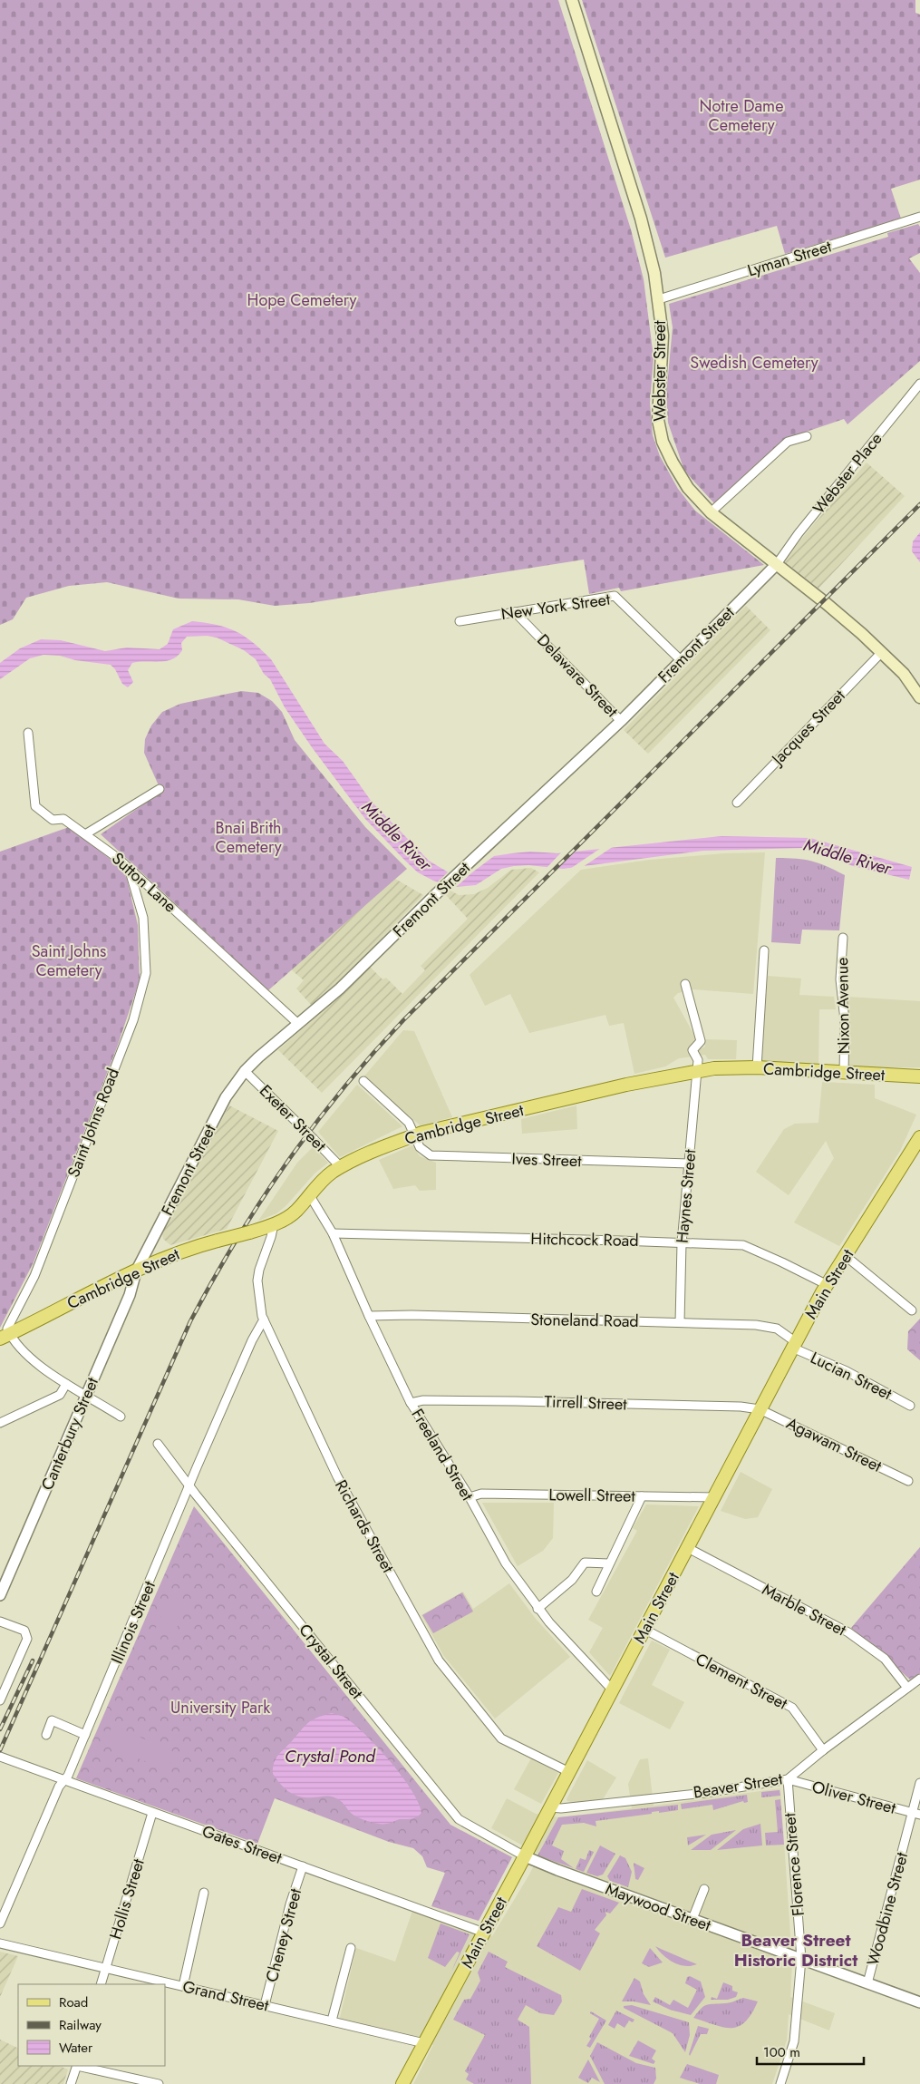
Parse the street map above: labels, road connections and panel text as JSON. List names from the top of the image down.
{
  "streets": {
    "main road": ["Webster Street", "Cambridge Street", "Main Street"],
    "street": [
      "Lyman Street",
      "Webster Place",
      "New York Street",
      "Fremont Street",
      "Delaware Street",
      "Jacques Street",
      "Sutton Lane",
      "Nixon Avenue",
      "Exeter Street",
      "Saint Johns Road",
      "Ives Street",
      "Haynes Street",
      "Hitchcock Road",
      "Stoneland Road",
      "Lucian Street",
      "Tirrell Street",
      "Canterbury Street",
      "Agawam Street",
      "Freeland Street",
      "Lowell Street",
      "Richards Street",
      "Marble Street",
      "Illinois Street",
      "Crystal Street",
      "Clement Street",
      "Beaver Street",
      "Oliver Street",
      "Gates Street",
      "Florence Street",
      "Hollis Street",
      "Maywood Street",
      "Woodbine Street",
      "Cheney Street",
      "Grand Street"
    ]
  },
  "crossings": [
    ["Lyman Street", "Webster Street"],
    ["Webster Street", "Webster Place"],
    ["Webster Street", "Fremont Street"],
    ["Webster Street", "Jacques Street"],
    ["Webster Place", "Fremont Street"],
    ["New York Street", "Fremont Street"],
    ["New York Street", "Delaware Street"],
    ["Fremont Street", "Delaware Street"],
    ["Fremont Street", "Sutton Lane"],
    ["Fremont Street", "Cambridge Street"],
    ["Fremont Street", "Exeter Street"],
    ["Fremont Street", "Canterbury Street"],
    ["Sutton Lane", "Saint Johns Road"],
    ["Nixon Avenue", "Cambridge Street"],
    ["Cambridge Street", "Exeter Street"],
    ["Cambridge Street", "Saint Johns Road"],
    ["Cambridge Street", "Ives Street"],
    ["Cambridge Street", "Haynes Street"],
    ["Cambridge Street", "Canterbury Street"],
    ["Cambridge Street", "Freeland Street"],
    ["Cambridge Street", "Richards Street"],
    ["Ives Street", "Haynes Street"],
    ["Haynes Street", "Hitchcock Road"],
    ["Haynes Street", "Stoneland Road"],
    ["Hitchcock Road", "Main Street"],
    ["Hitchcock Road", "Freeland Street"],
    ["Main Street", "Stoneland Road"],
    ["Main Street", "Lucian Street"],
    ["Main Street", "Tirrell Street"],
    ["Main Street", "Agawam Street"],
    ["Main Street", "Freeland Street"],
    ["Main Street", "Lowell Street"],
    ["Main Street", "Richards Street"],
    ["Main Street", "Marble Street"],
    ["Main Street", "Crystal Street"],
    ["Main Street", "Clement Street"],
    ["Main Street", "Beaver Street"],
    ["Main Street", "Gates Street"],
    ["Main Street", "Maywood Street"],
    ["Main Street", "Grand Street"],
    ["Stoneland Road", "Lucian Street"],
    ["Stoneland Road", "Freeland Street"],
    ["Tirrell Street", "Agawam Street"],
    ["Tirrell Street", "Freeland Street"],
    ["Freeland Street", "Lowell Street"],
    ["Richards Street", "Illinois Street"],
    ["Marble Street", "Beaver Street"],
    ["Illinois Street", "Crystal Street"],
    ["Illinois Street", "Gates Street"],
    ["Crystal Street", "Maywood Street"],
    ["Clement Street", "Beaver Street"],
    ["Beaver Street", "Oliver Street"],
    ["Beaver Street", "Florence Street"],
    ["Oliver Street", "Florence Street"],
    ["Oliver Street", "Woodbine Street"],
    ["Gates Street", "Hollis Street"],
    ["Gates Street", "Cheney Street"],
    ["Florence Street", "Maywood Street"],
    ["Hollis Street", "Grand Street"],
    ["Maywood Street", "Woodbine Street"],
    ["Cheney Street", "Grand Street"]
  ],
  "districts": ["Beaver Street Historic District"],
  "water": ["Middle River", "Crystal Pond"],
  "parks": [
    "Notre Dame Cemetery",
    "Hope Cemetery",
    "Swedish Cemetery",
    "Bnai Brith Cemetery",
    "Saint Johns Cemetery",
    "University Park"
  ],
  "legend": ["Road", "Railway", "Water"],
  "scale_bar": "100 m"
}
